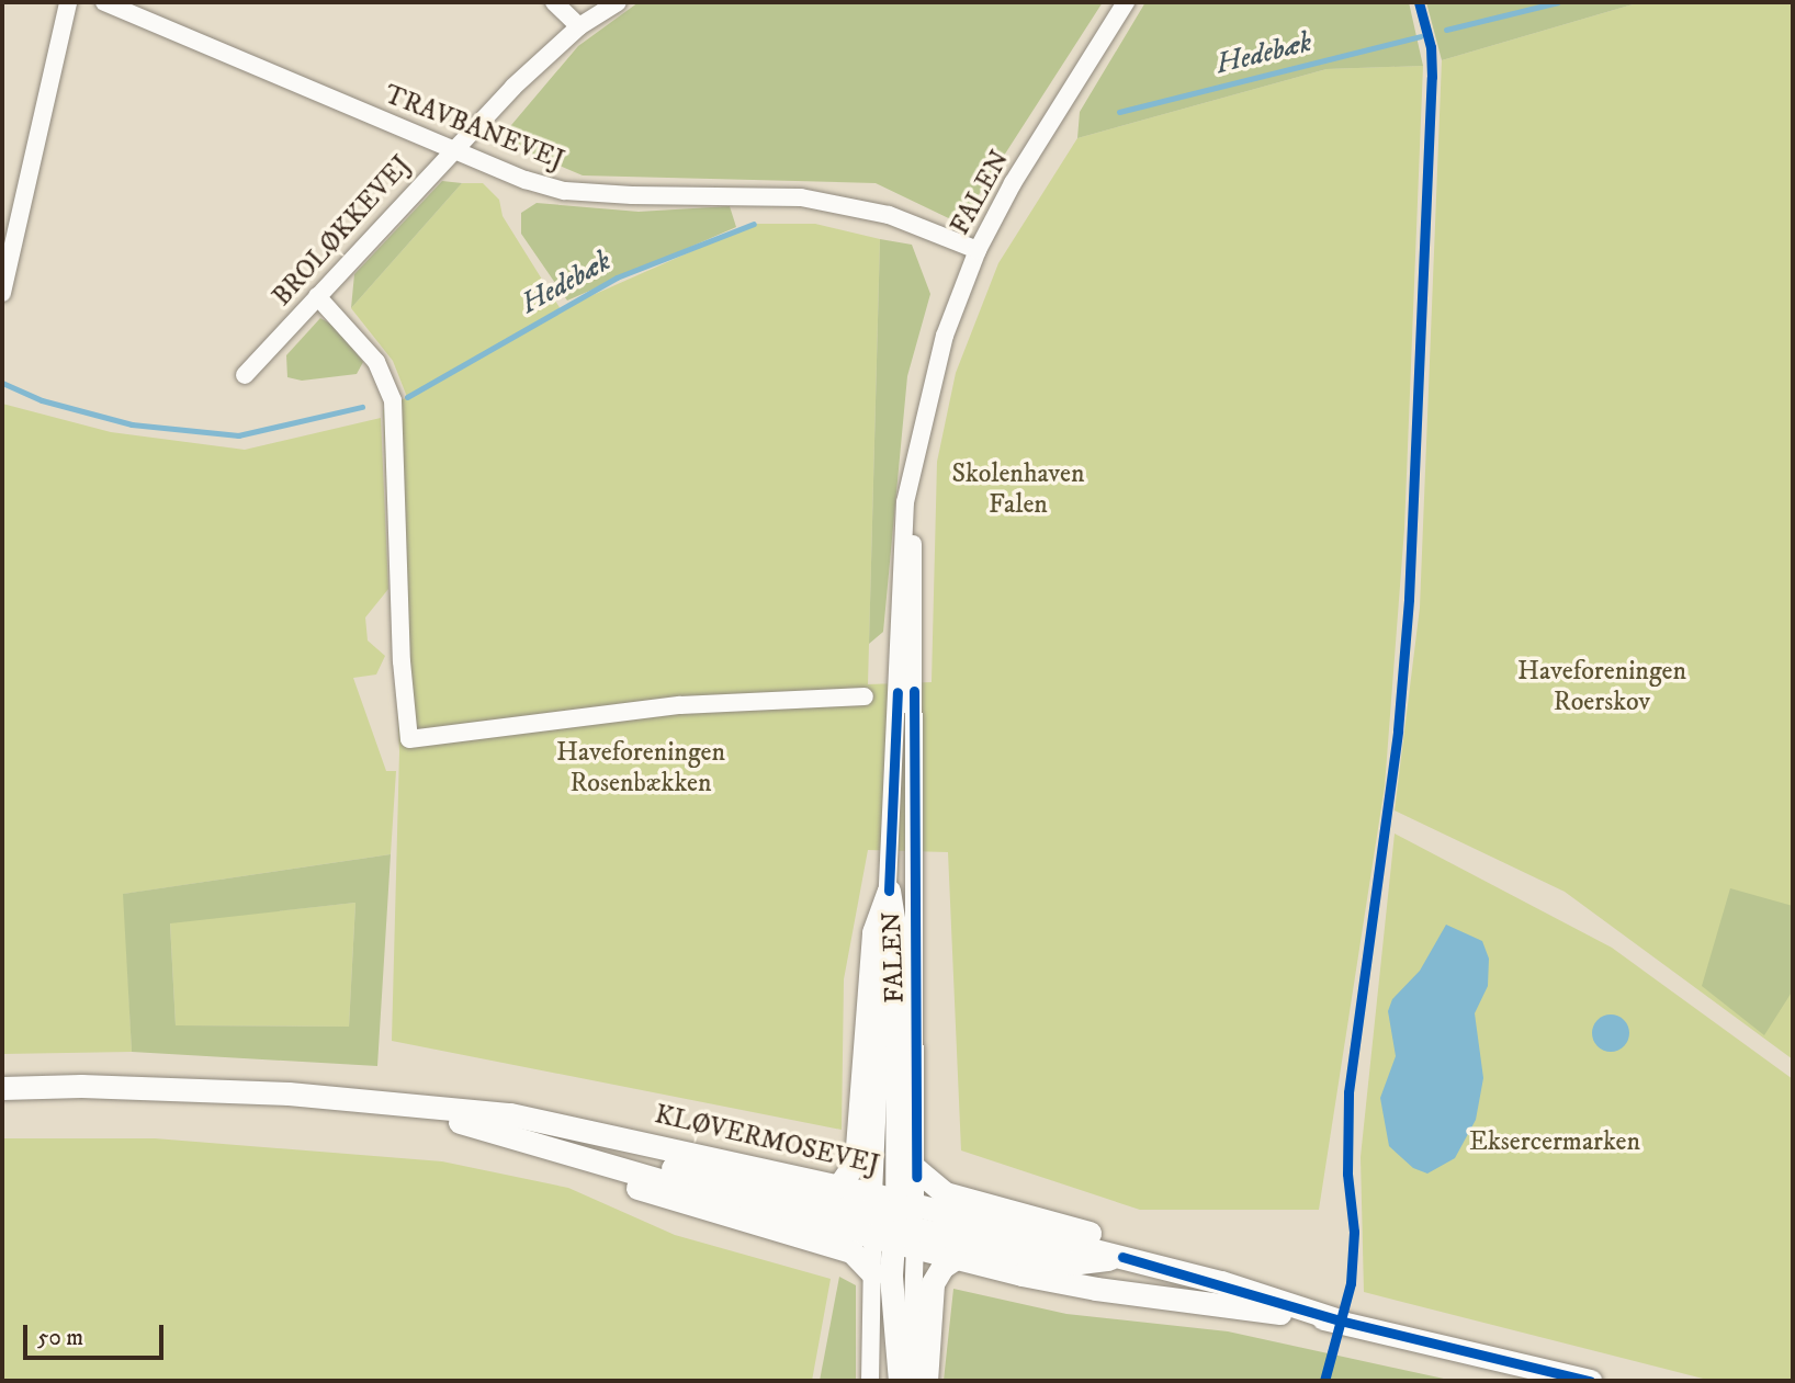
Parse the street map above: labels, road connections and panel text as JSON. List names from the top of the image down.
{
  "streets": {
    "main road": ["KLØVERMOSEVEJ"],
    "street": ["TRAVBANEVEJ", "FALEN", "BROLØKKEVEJ"]
  },
  "crossings": [
    ["TRAVBANEVEJ", "FALEN"],
    ["TRAVBANEVEJ", "BROLØKKEVEJ"],
    ["FALEN", "KLØVERMOSEVEJ"]
  ],
  "water": ["Hedebæk"],
  "parks": [
    "Skolenhaven Falen",
    "Haveforeningen Roerskov",
    "Haveforeningen Rosenbækken",
    "Eksercermarken"
  ],
  "scale_bar": "50 m"
}
